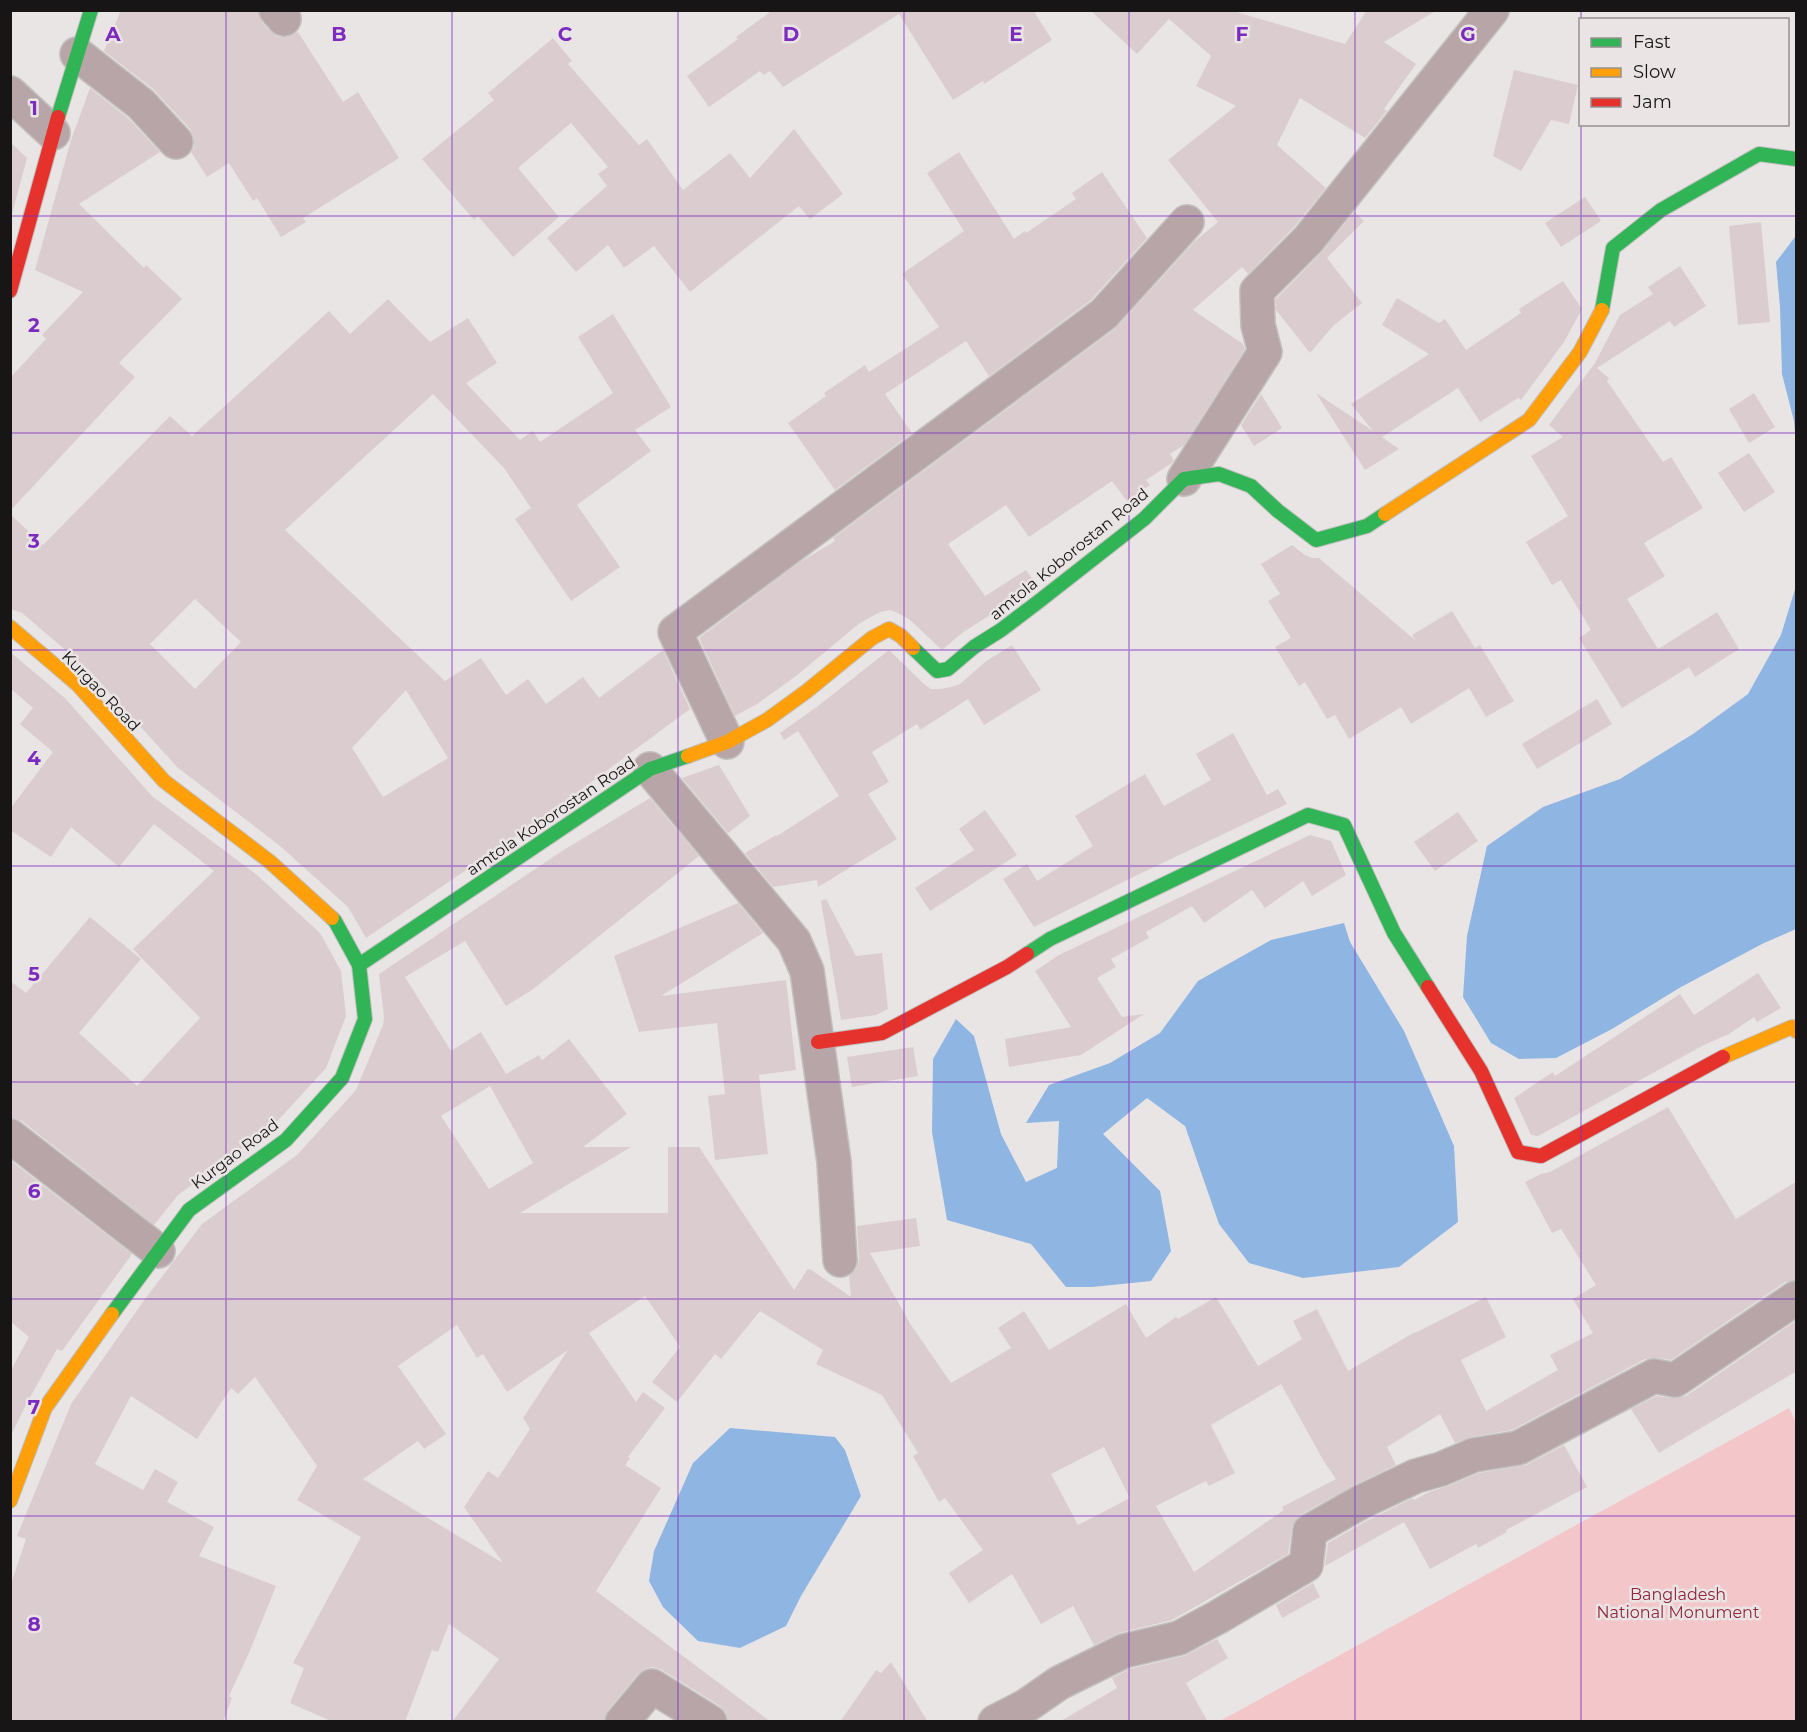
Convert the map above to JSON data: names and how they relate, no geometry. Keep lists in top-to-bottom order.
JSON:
{
  "streets": {
    "street": ["amtola Koborostan Road", "Kurgao Road"]
  },
  "crossings": [
    ["amtola Koborostan Road", "Kurgao Road"]
  ],
  "parks": ["Bangladesh National Monument"],
  "legend": ["Fast", "Slow", "Jam"],
  "grid": {
    "columns": [
      "A",
      "B",
      "C",
      "D",
      "E",
      "F",
      "G"
    ],
    "rows": [
      "1",
      "2",
      "3",
      "4",
      "5",
      "6",
      "7",
      "8"
    ]
  }
}
